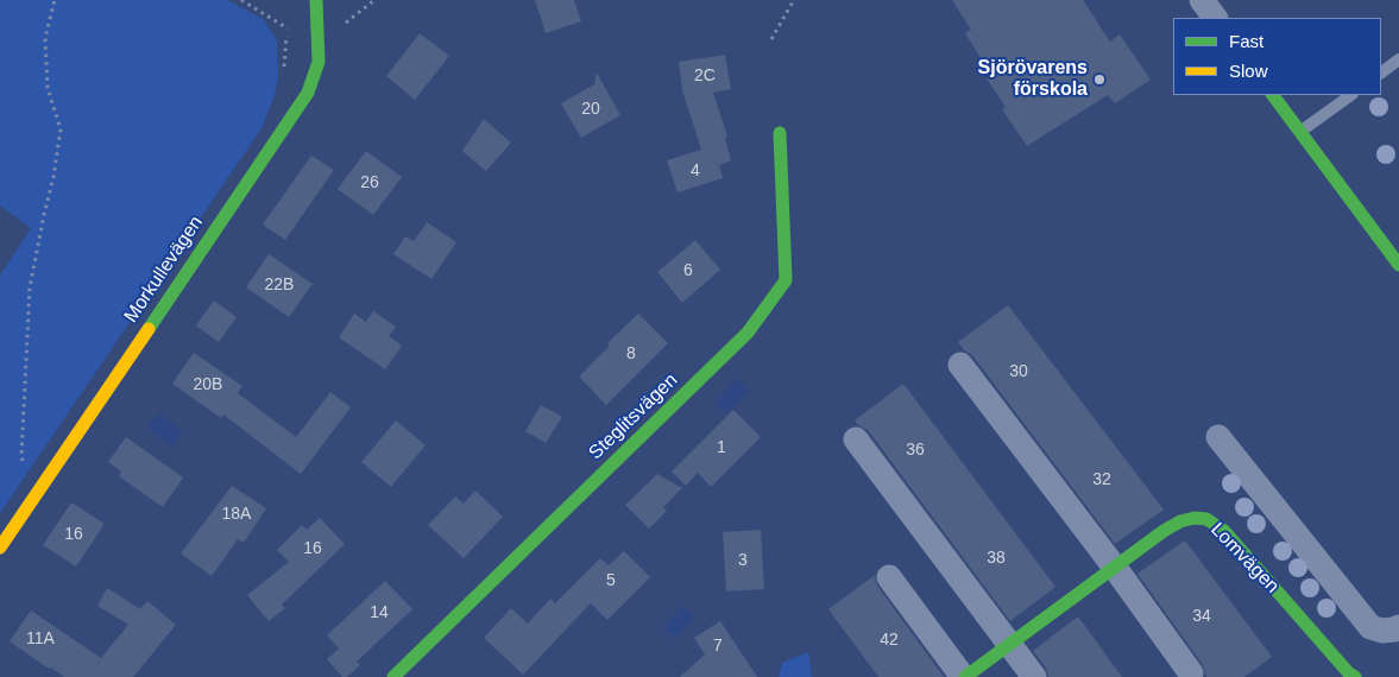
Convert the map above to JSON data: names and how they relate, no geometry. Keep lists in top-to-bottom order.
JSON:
{
  "streets": {
    "street": ["Morkullevägen", "Steglitsvägen", "Lomvägen"]
  },
  "places": ["Sjörövarens förskola"],
  "house_numbers": [
    "2C",
    "20",
    "4",
    "26",
    "6",
    "22B",
    "8",
    "30",
    "20B",
    "1",
    "36",
    "32",
    "18A",
    "16",
    "16",
    "38",
    "3",
    "5",
    "14",
    "34",
    "11A",
    "42",
    "7"
  ],
  "legend": ["Fast", "Slow"]
}
